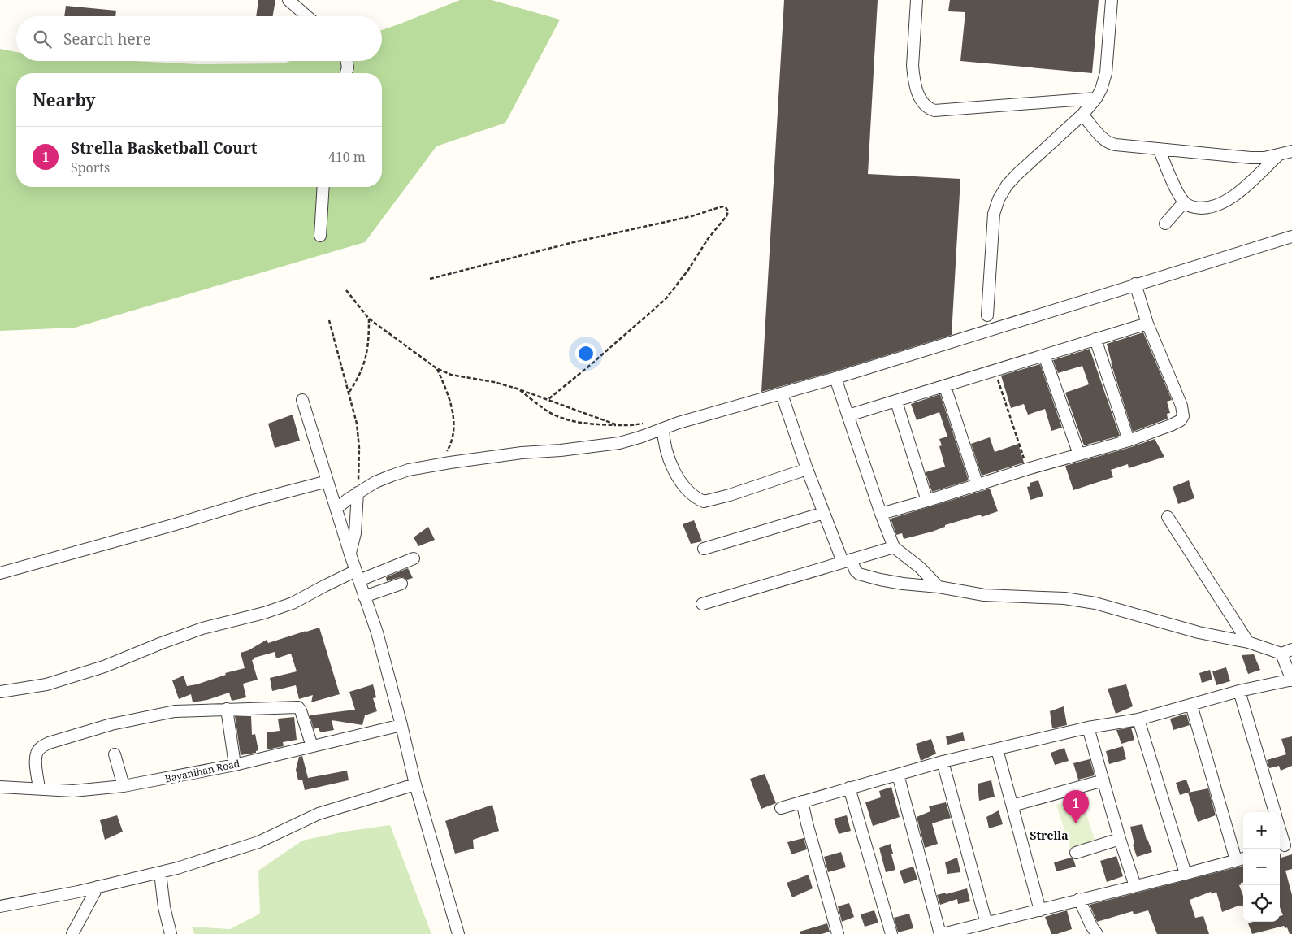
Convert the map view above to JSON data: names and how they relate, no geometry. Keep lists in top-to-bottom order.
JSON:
{
  "streets": {
    "street": ["Bayanihan Road"]
  },
  "districts": ["Strella"],
  "page": {
    "search": "Search here",
    "heading": "Nearby",
    "list": [
      {
        "mark": "1",
        "name": "Strella Basketball Court",
        "note": "Sports",
        "value": "410 m"
      }
    ],
    "pins": "1",
    "map_buttons": ["+", "−"]
  }
}
